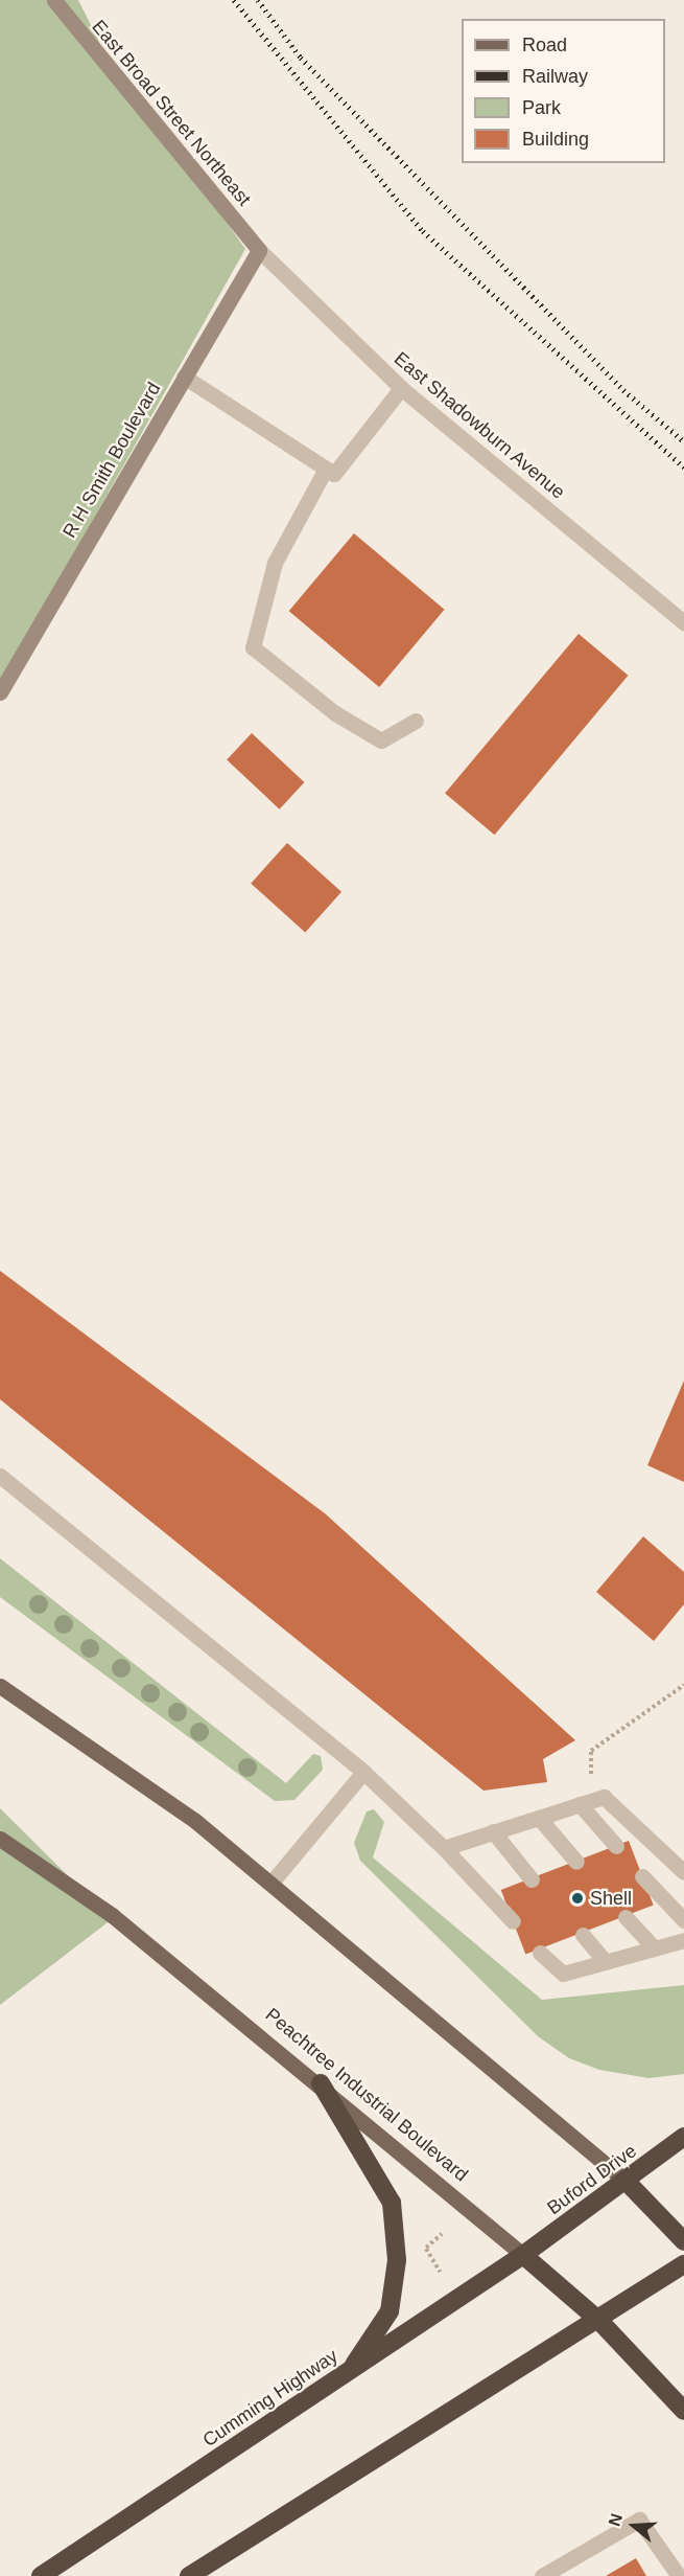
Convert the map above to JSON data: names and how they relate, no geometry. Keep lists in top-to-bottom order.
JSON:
{
  "streets": {
    "highway": ["Peachtree Industrial Boulevard", "Buford Drive", "Cumming Highway"],
    "street": ["East Broad Street Northeast", "East Shadowburn Avenue", "R H Smith Boulevard"]
  },
  "crossings": [
    ["East Broad Street Northeast", "East Shadowburn Avenue"],
    ["East Broad Street Northeast", "R H Smith Boulevard"],
    ["East Shadowburn Avenue", "R H Smith Boulevard"],
    ["Peachtree Industrial Boulevard", "Buford Drive"],
    ["Peachtree Industrial Boulevard", "Cumming Highway"],
    ["Buford Drive", "Cumming Highway"]
  ],
  "places": ["Shell"],
  "legend": [
    "Road",
    "Railway",
    "Park",
    "Building"
  ],
  "north": "left"
}
